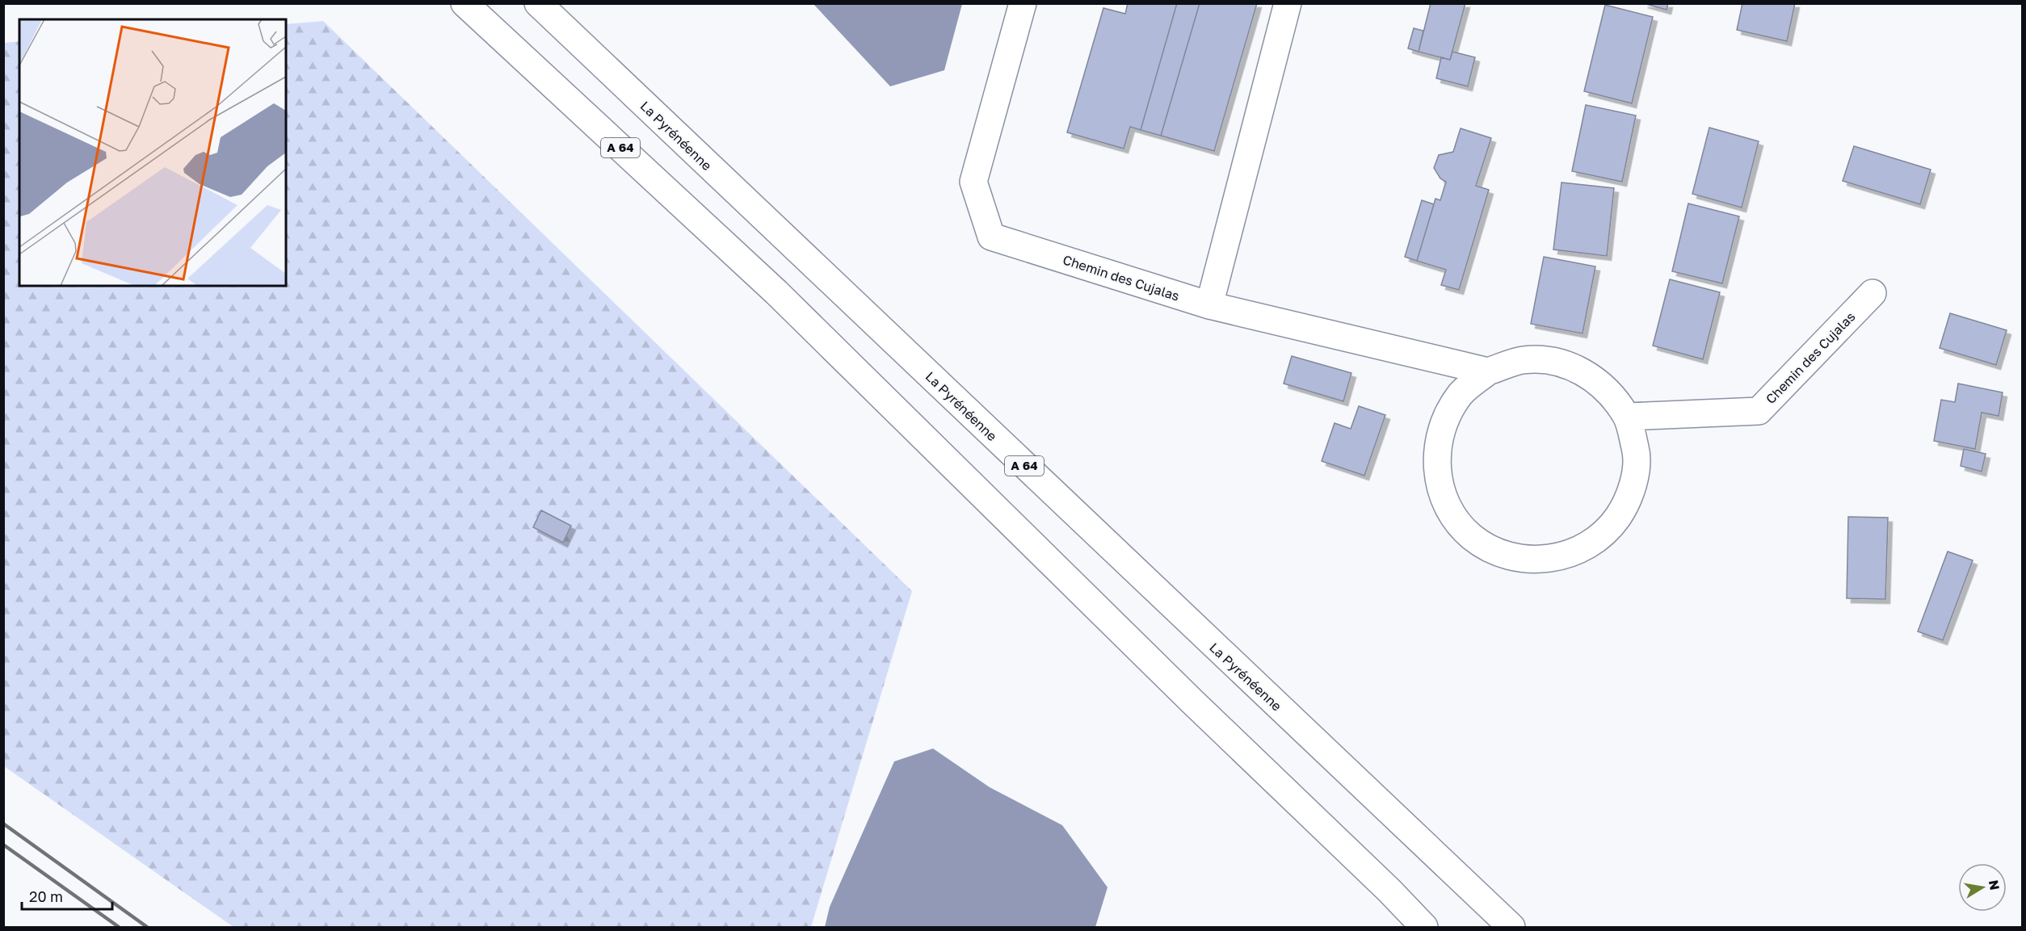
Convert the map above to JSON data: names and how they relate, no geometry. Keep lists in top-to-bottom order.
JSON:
{
  "streets": {
    "main road": ["La Pyrénéenne", "A 64", "Chemin des Cujalas"]
  },
  "scale_bar": "20 m",
  "north": "right"
}
